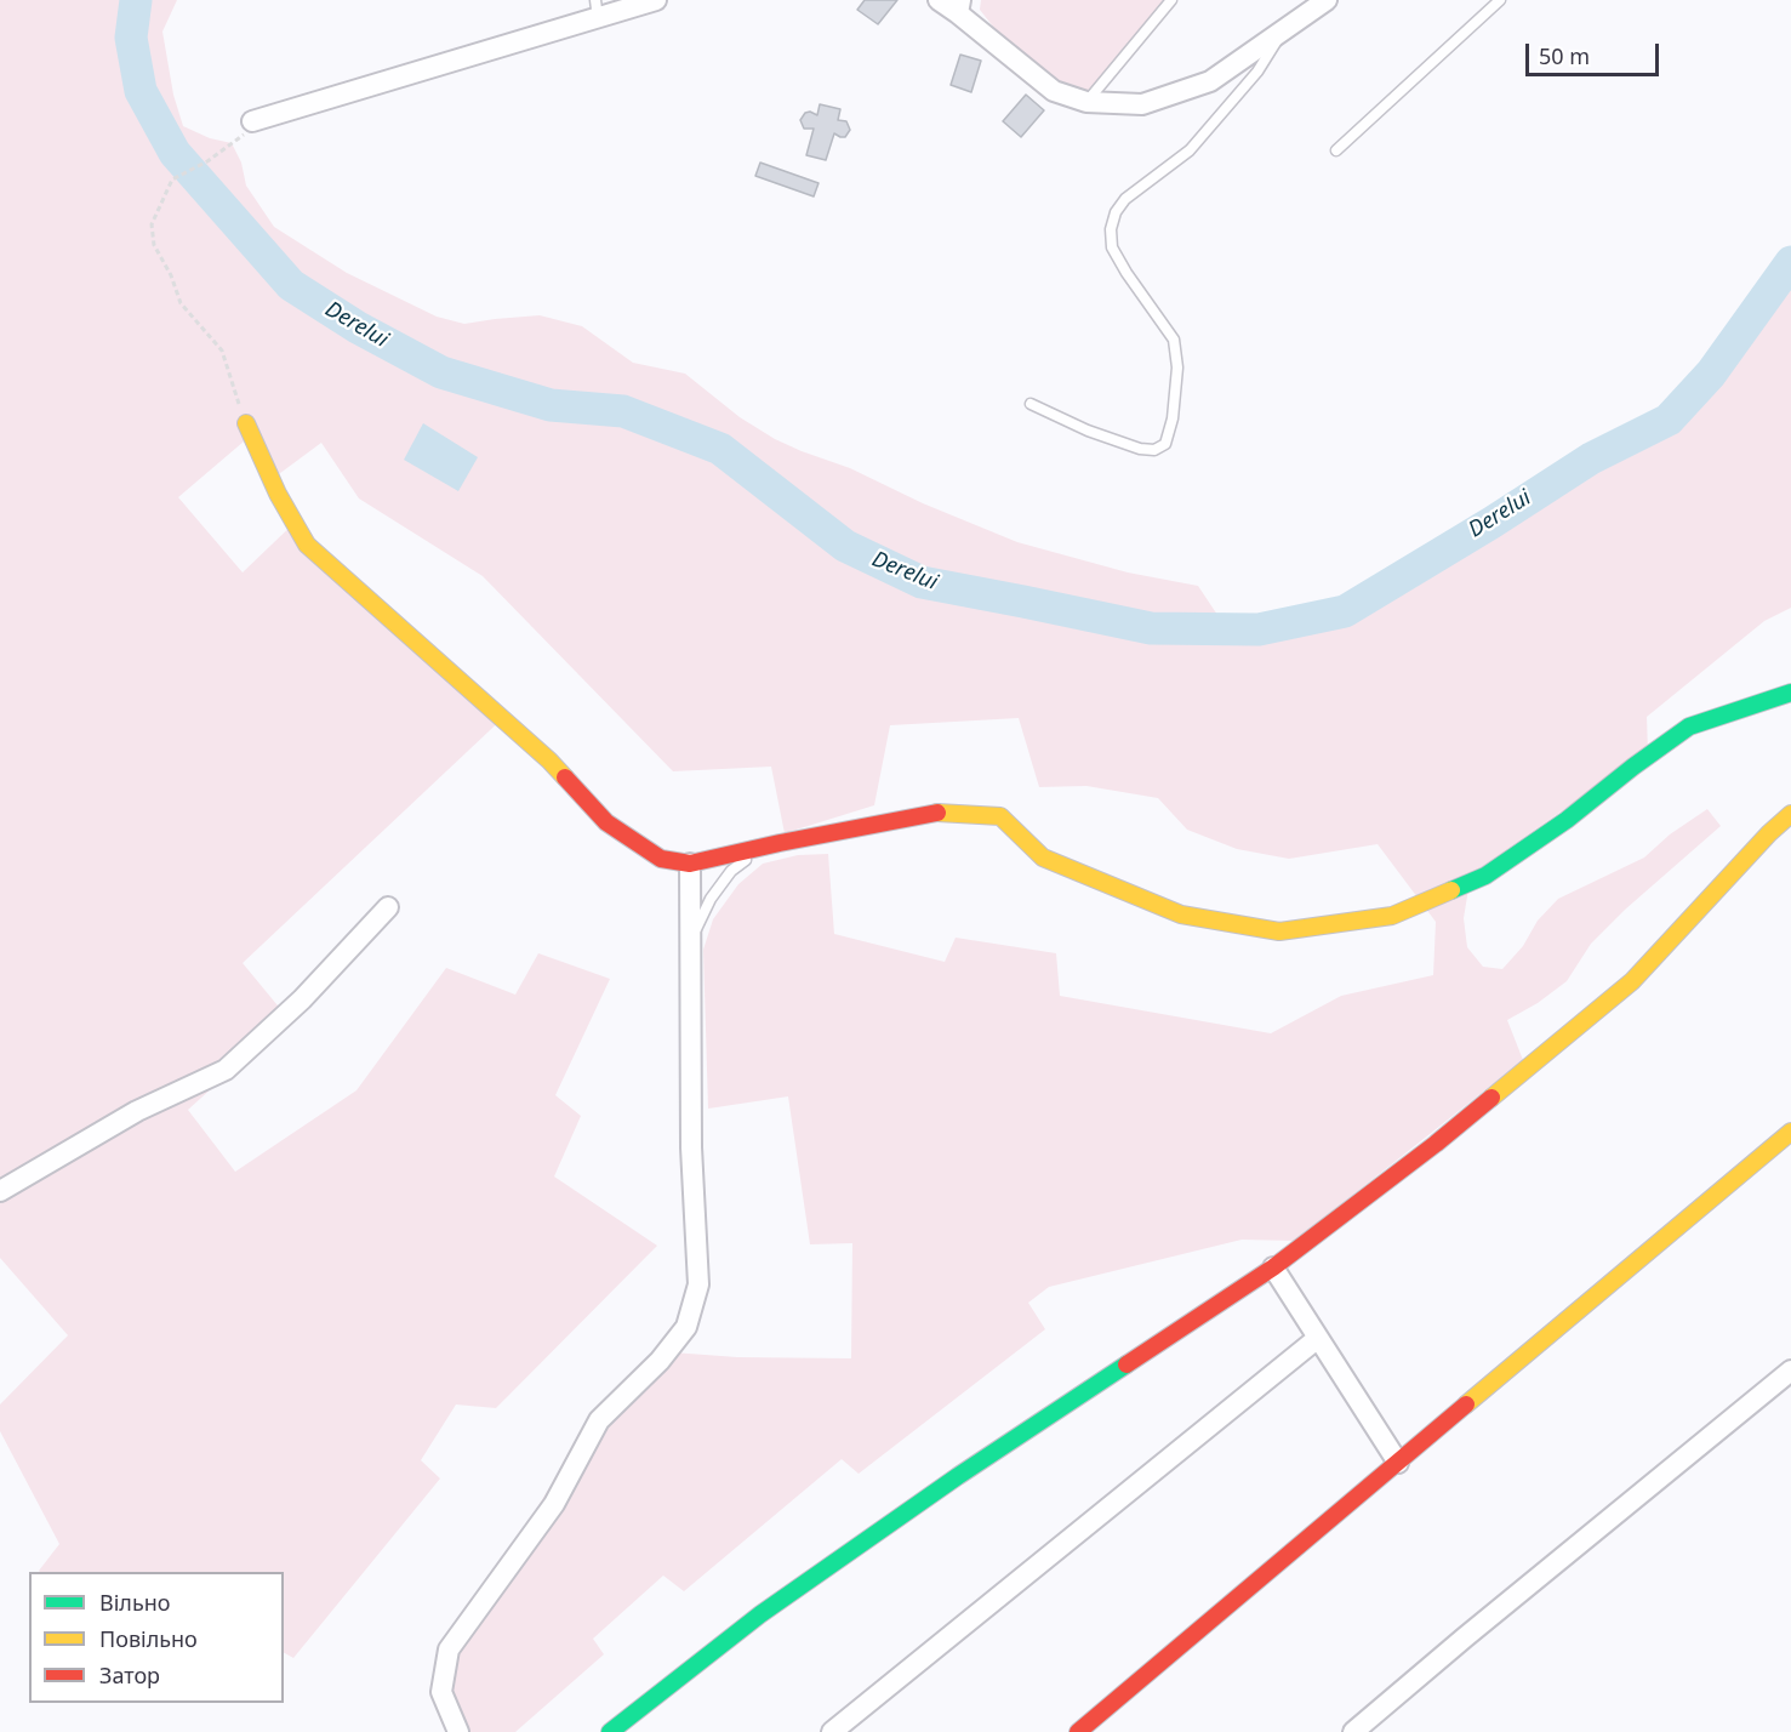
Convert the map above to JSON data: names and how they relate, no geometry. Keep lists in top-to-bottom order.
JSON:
{
  "water": ["Derelui"],
  "legend": ["Вільно", "Повільно", "Затор"],
  "scale_bar": "50 m"
}
